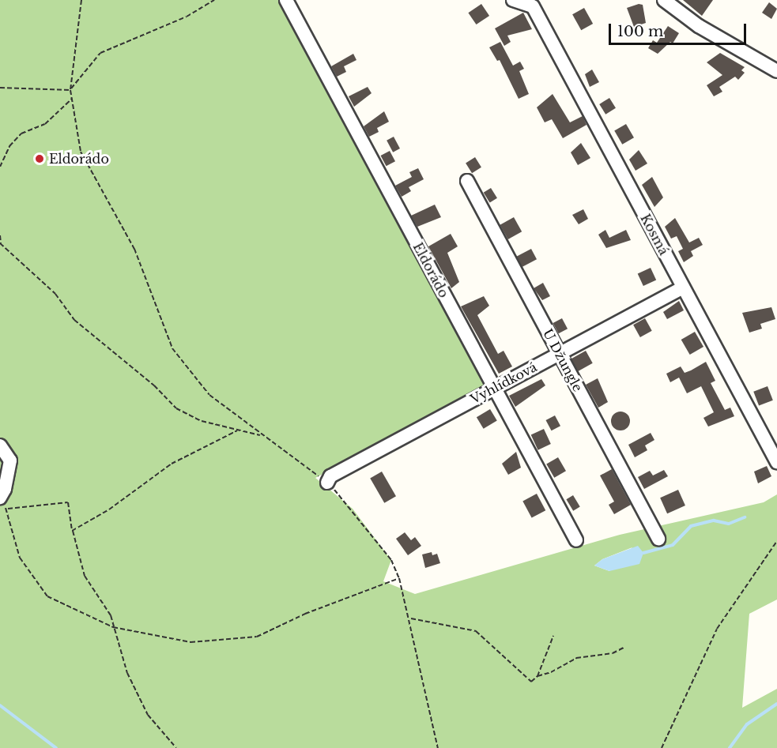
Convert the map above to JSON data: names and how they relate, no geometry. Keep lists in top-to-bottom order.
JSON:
{
  "streets": {
    "street": [
      "Kosmá",
      "Eldorádo",
      "U Džungle",
      "Vyhlídková"
    ]
  },
  "crossings": [
    ["Kosmá", "Vyhlídková"],
    ["Eldorádo", "Vyhlídková"],
    ["U Džungle", "Vyhlídková"]
  ],
  "places": ["Eldorádo"],
  "scale_bar": "100 m"
}
